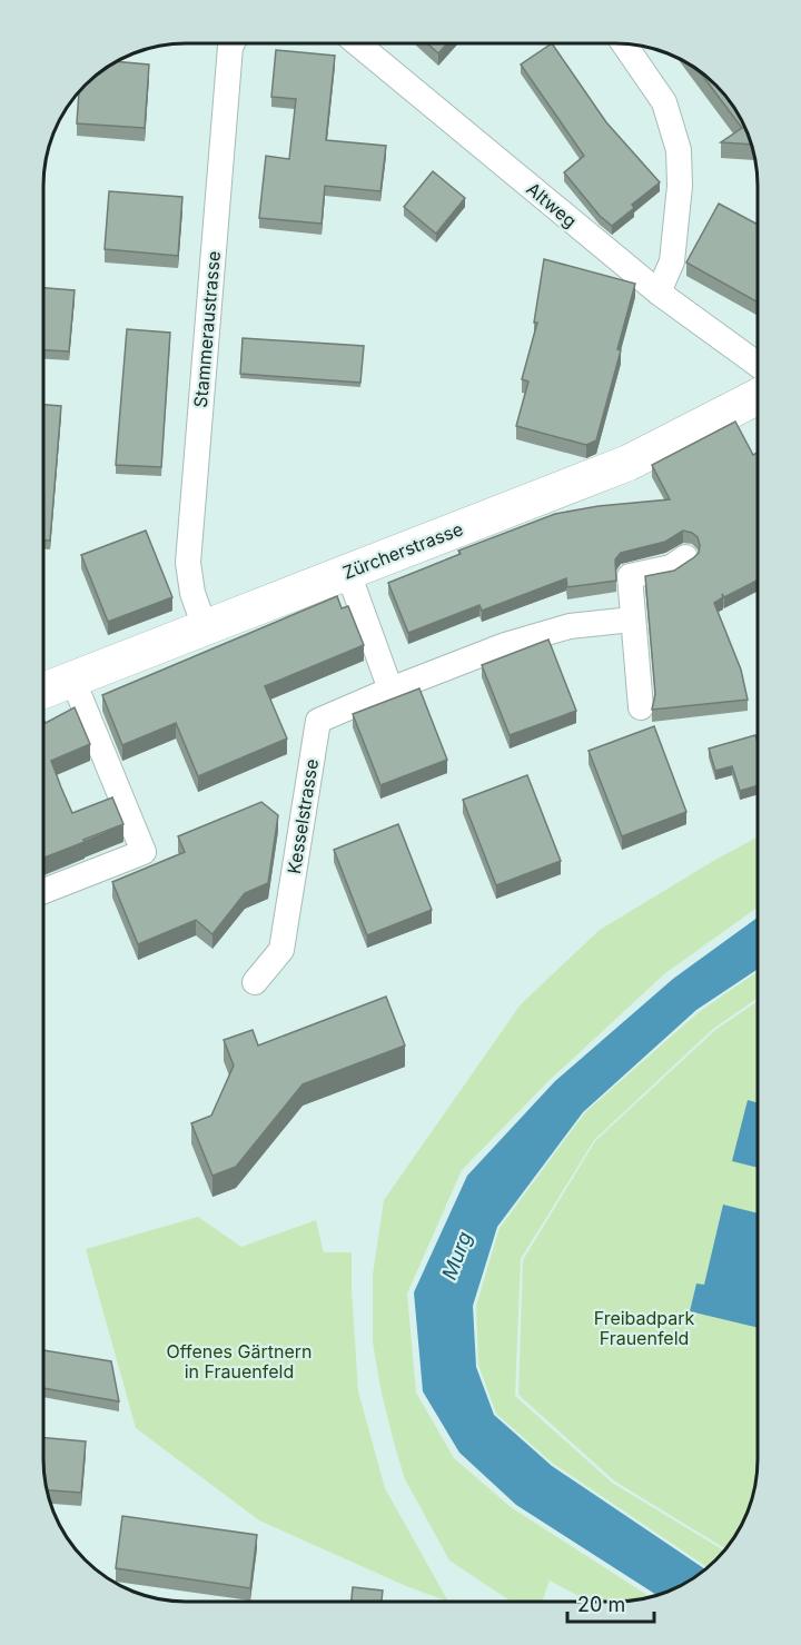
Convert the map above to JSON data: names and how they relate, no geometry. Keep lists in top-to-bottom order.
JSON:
{
  "streets": {
    "main road": ["Zürcherstrasse"],
    "street": ["Altweg", "Stammeraustrasse", "Kesselstrasse"]
  },
  "crossings": [
    ["Stammeraustrasse", "Zürcherstrasse"]
  ],
  "water": ["Murg"],
  "parks": ["Freibadpark Frauenfeld", "Offenes Gärtnern in Frauenfeld"],
  "scale_bar": "20 m"
}
